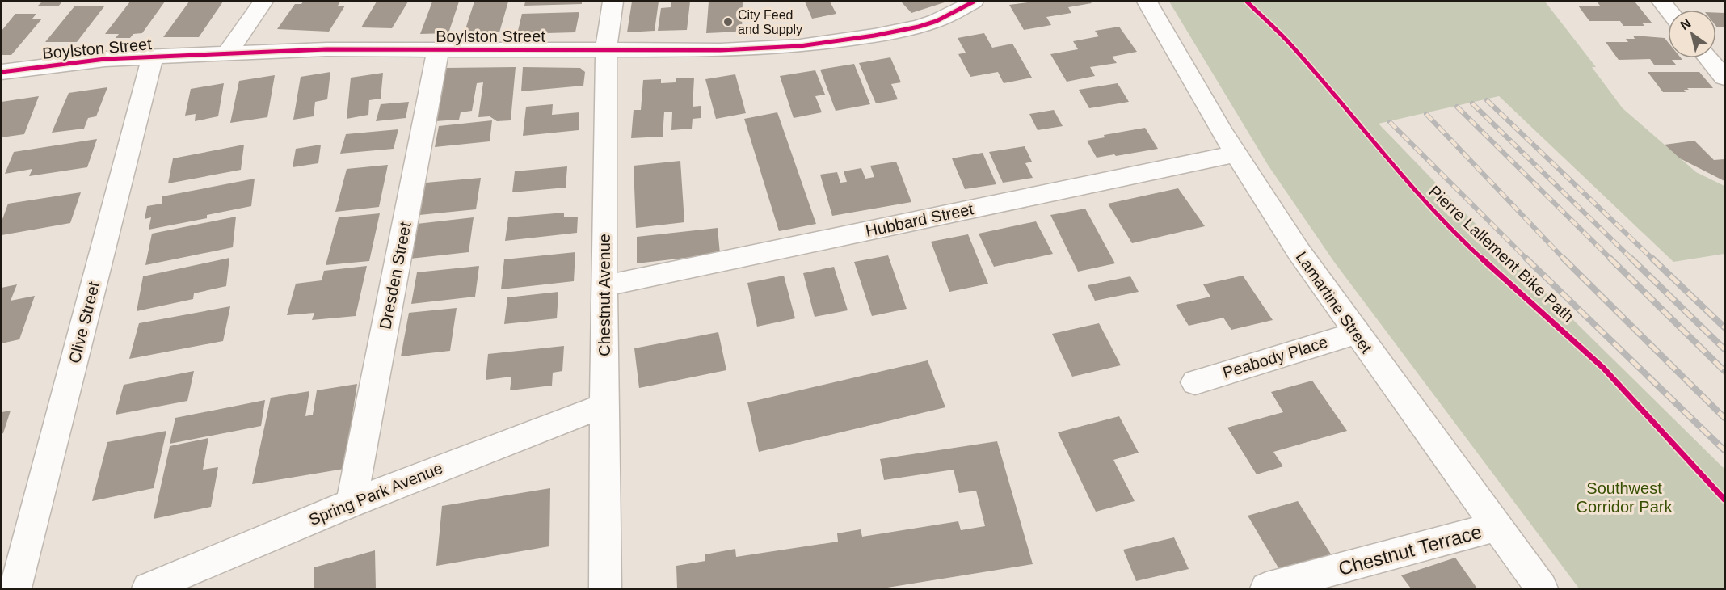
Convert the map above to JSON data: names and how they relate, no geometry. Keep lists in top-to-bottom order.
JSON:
{
  "streets": {
    "street": [
      "Boylston Street",
      "Hubbard Street",
      "Dresden Street",
      "Chestnut Avenue",
      "Lamartine Street",
      "Clive Street",
      "Peabody Place",
      "Spring Park Avenue",
      "Chestnut Terrace"
    ],
    "cycle path": ["Pierre Lallement Bike Path"]
  },
  "crossings": [
    ["Boylston Street", "Dresden Street"],
    ["Boylston Street", "Chestnut Avenue"],
    ["Boylston Street", "Clive Street"],
    ["Hubbard Street", "Chestnut Avenue"],
    ["Hubbard Street", "Lamartine Street"],
    ["Dresden Street", "Spring Park Avenue"],
    ["Chestnut Avenue", "Spring Park Avenue"],
    ["Lamartine Street", "Peabody Place"],
    ["Lamartine Street", "Chestnut Terrace"]
  ],
  "parks": ["Southwest Corridor Park"],
  "places": ["City Feed and Supply"],
  "north": "top left"
}
